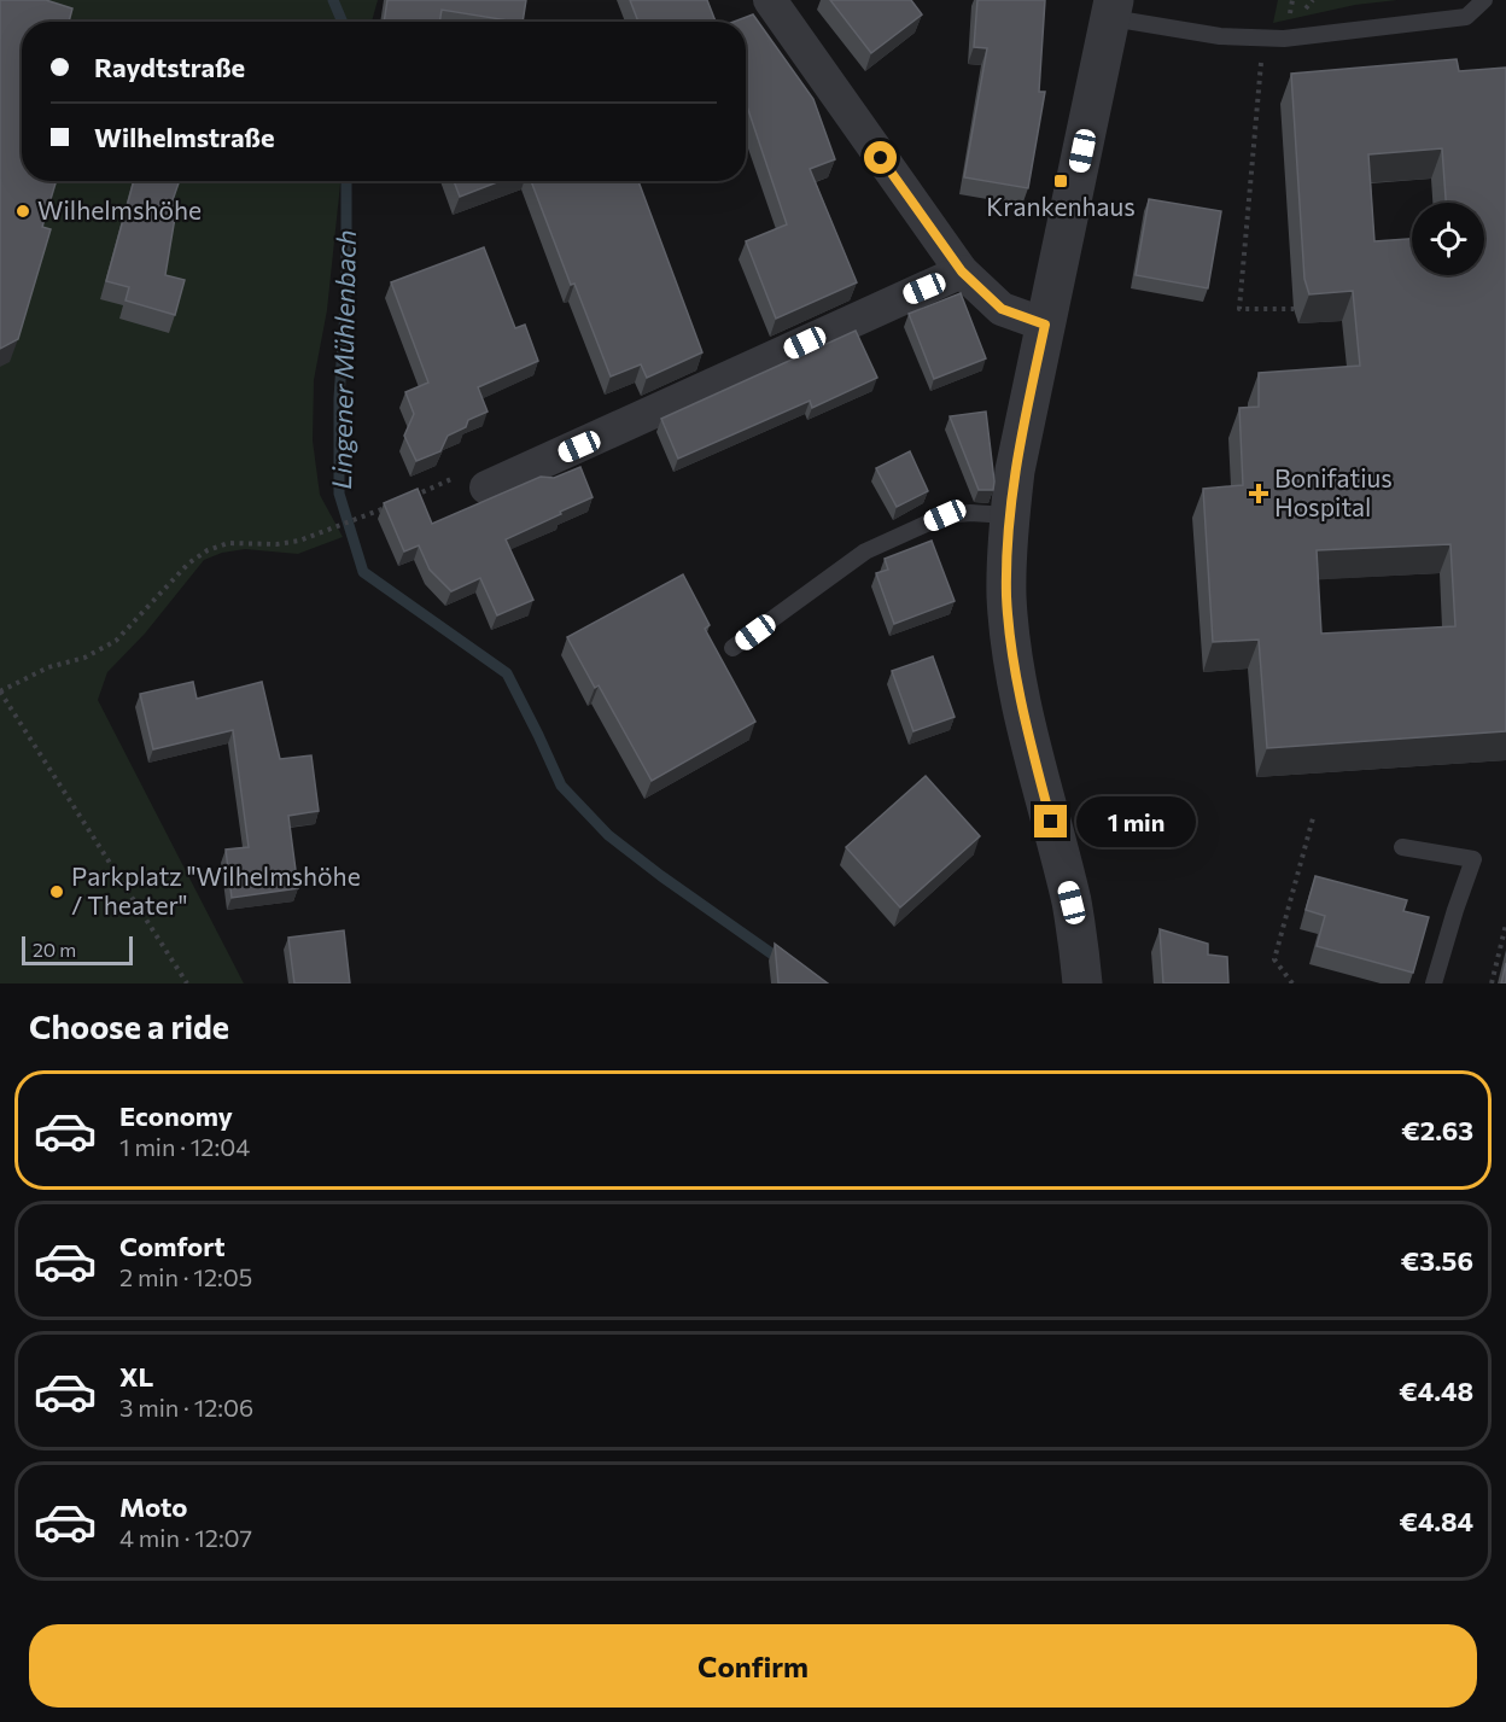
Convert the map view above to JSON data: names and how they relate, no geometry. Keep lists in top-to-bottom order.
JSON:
{
  "water": ["Lingener Mühlenbach"],
  "places": {
    "transit": ["Krankenhaus"],
    "other": ["Wilhelmshöhe", "Parkplatz \"Wilhelmshöhe / Theater\""],
    "health": ["Bonifatius Hospital"]
  },
  "scale_bar": "20 m",
  "page": {
    "banner": ["Raydtstraße", "Wilhelmstraße"],
    "bubble": "1 min",
    "scale": "20 m",
    "heading": "Choose a ride",
    "list": [
      {
        "name": "Economy",
        "note": "1 min · 12:04",
        "value": "€2.63"
      },
      {
        "name": "Comfort",
        "note": "2 min · 12:05",
        "value": "€3.56"
      },
      {
        "name": "XL",
        "note": "3 min · 12:06",
        "value": "€4.48"
      },
      {
        "name": "Moto",
        "note": "4 min · 12:07",
        "value": "€4.84"
      }
    ],
    "buttons": "Confirm"
  }
}
